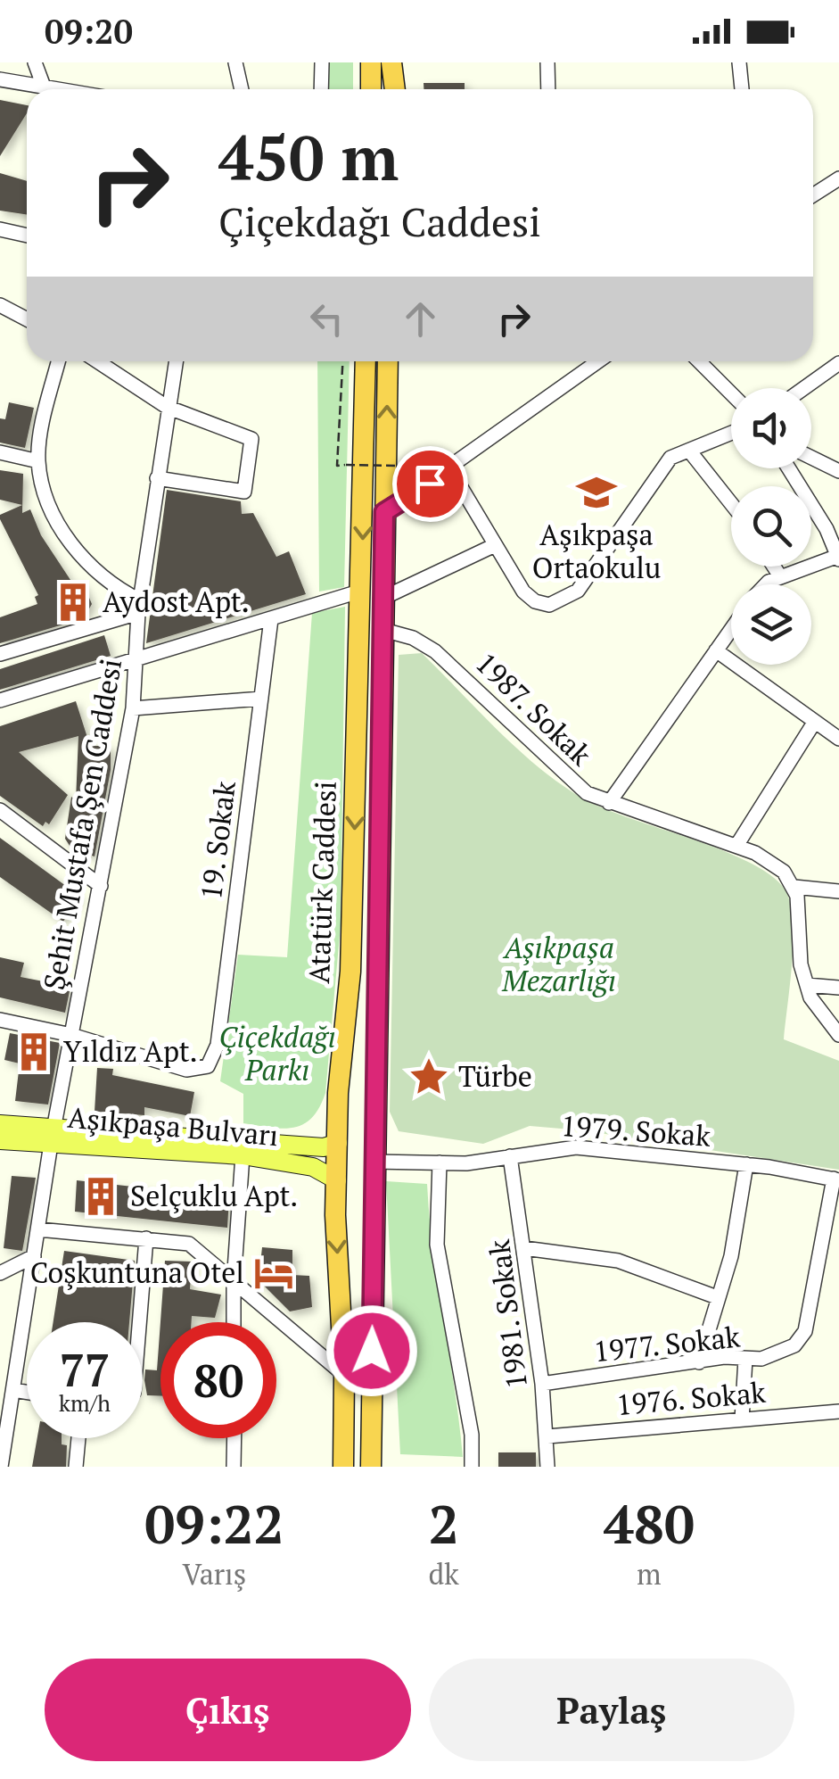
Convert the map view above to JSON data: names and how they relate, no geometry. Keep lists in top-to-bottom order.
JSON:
{
  "streets": {
    "highway": ["Atatürk Caddesi"],
    "main road": ["Aşıkpaşa Bulvarı"],
    "street": [
      "1987. Sokak",
      "Şehit Mustafa Şen Caddesi",
      "19. Sokak",
      "1979. Sokak",
      "1981. Sokak",
      "1977. Sokak",
      "1976. Sokak"
    ]
  },
  "crossings": [
    ["Şehit Mustafa Şen Caddesi", "19. Sokak"],
    ["Şehit Mustafa Şen Caddesi", "Aşıkpaşa Bulvarı"],
    ["Atatürk Caddesi", "Aşıkpaşa Bulvarı"],
    ["1979. Sokak", "1981. Sokak"],
    ["1979. Sokak", "1977. Sokak"],
    ["1981. Sokak", "1977. Sokak"],
    ["1981. Sokak", "1976. Sokak"]
  ],
  "parks": ["Aşıkpaşa Mezarlığı", "Çiçekdağı Parkı"],
  "places": {
    "school or university": ["Aşıkpaşa Ortaokulu"],
    "building": ["Aydost Apt.", "Yıldız Apt.", "Selçuklu Apt."],
    "place": ["Türbe"],
    "hotel": ["Coşkuntuna Otel"]
  },
  "page": {
    "status": "09:20",
    "turn": ["450 m", "Çiçekdağı Caddesi"],
    "speed": "77 km/h",
    "limit": "80",
    "eta": [
      "09:22",
      "Varış",
      "2",
      "dk",
      "480",
      "m"
    ],
    "buttons": ["Çıkış", "Paylaş"]
  }
}
